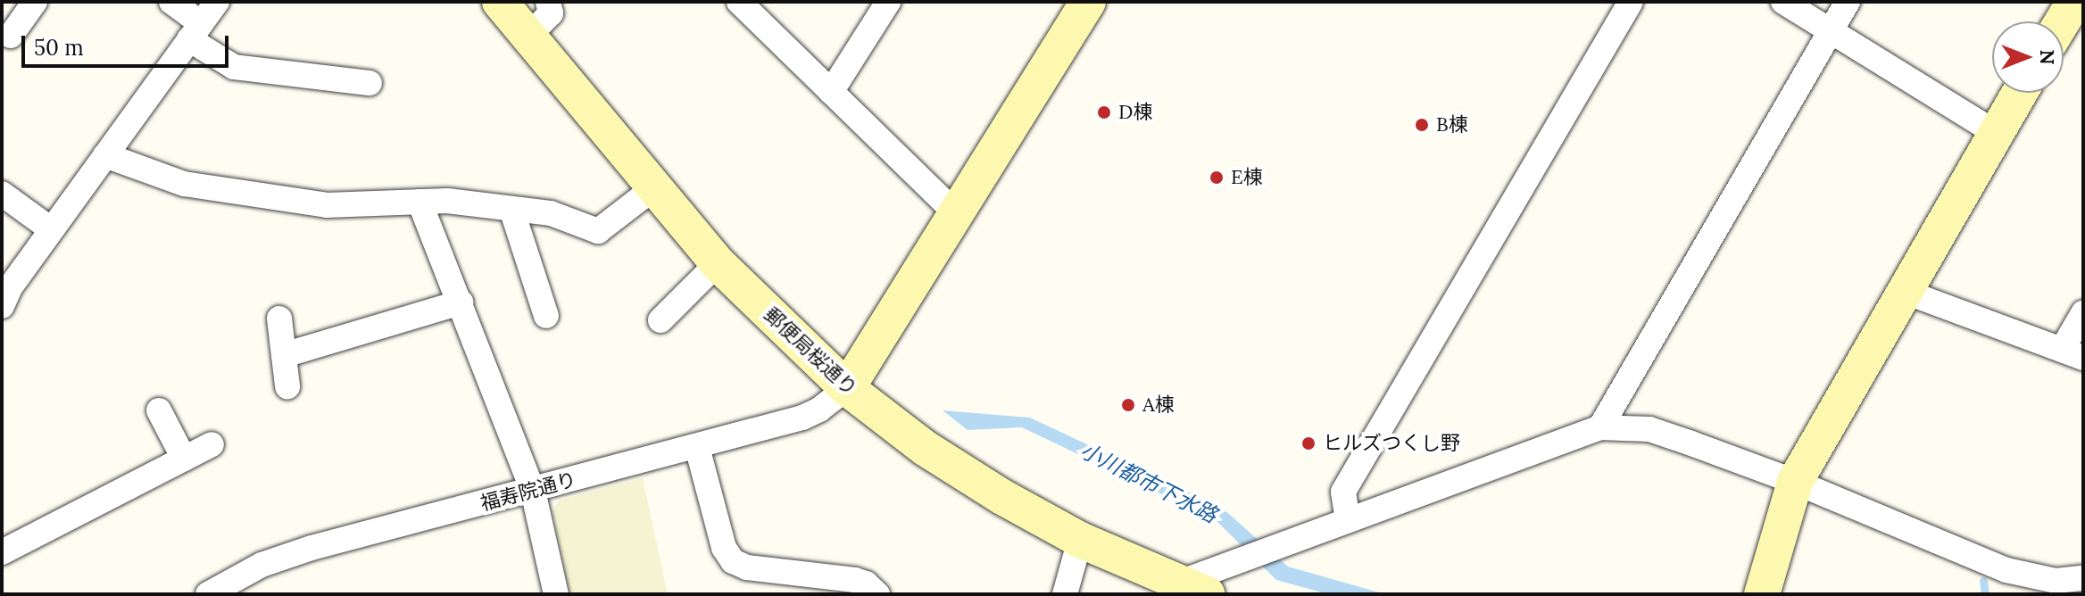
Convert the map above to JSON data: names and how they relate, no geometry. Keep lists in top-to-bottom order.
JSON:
{
  "streets": {
    "street": ["郵便局桜通り", "福寿院通り"]
  },
  "crossings": [
    ["郵便局桜通り", "福寿院通り"]
  ],
  "water": ["小川都市下水路"],
  "places": [
    "D棟",
    "B棟",
    "E棟",
    "A棟",
    "ヒルズつくし野"
  ],
  "scale_bar": "50 m",
  "north": "right"
}
